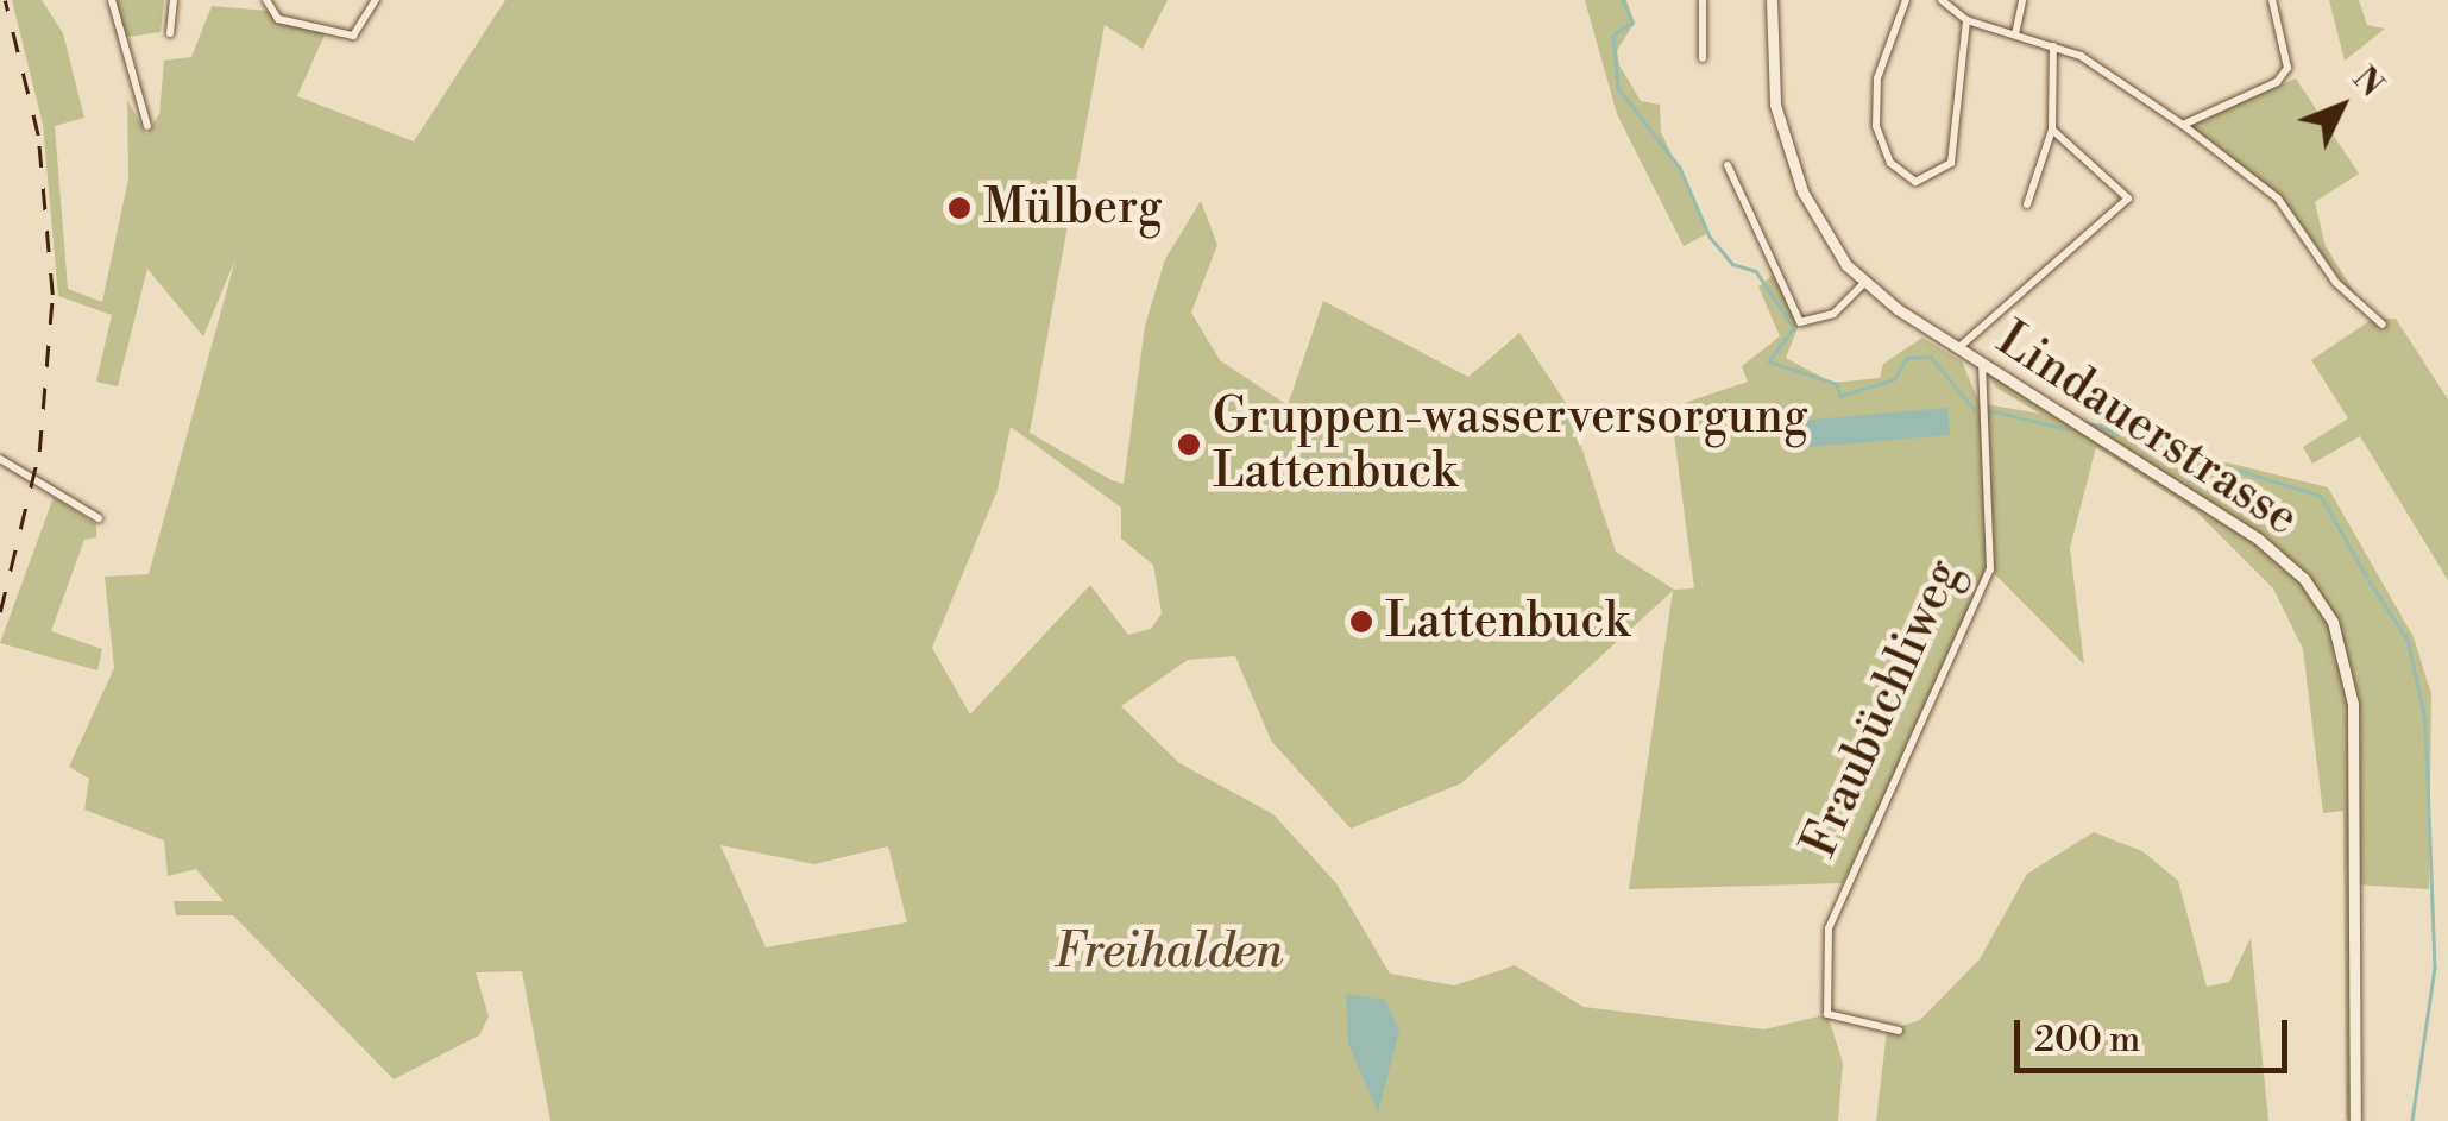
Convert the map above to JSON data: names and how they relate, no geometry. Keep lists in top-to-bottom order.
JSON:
{
  "streets": {
    "street": ["Lindauerstrasse", "Fraubüchliweg"]
  },
  "crossings": [
    ["Lindauerstrasse", "Fraubüchliweg"]
  ],
  "parks": ["Freihalden"],
  "places": ["Mülberg", "Gruppen-wasserversorgung Lattenbuck", "Lattenbuck"],
  "scale_bar": "200 m",
  "north": "top right"
}
